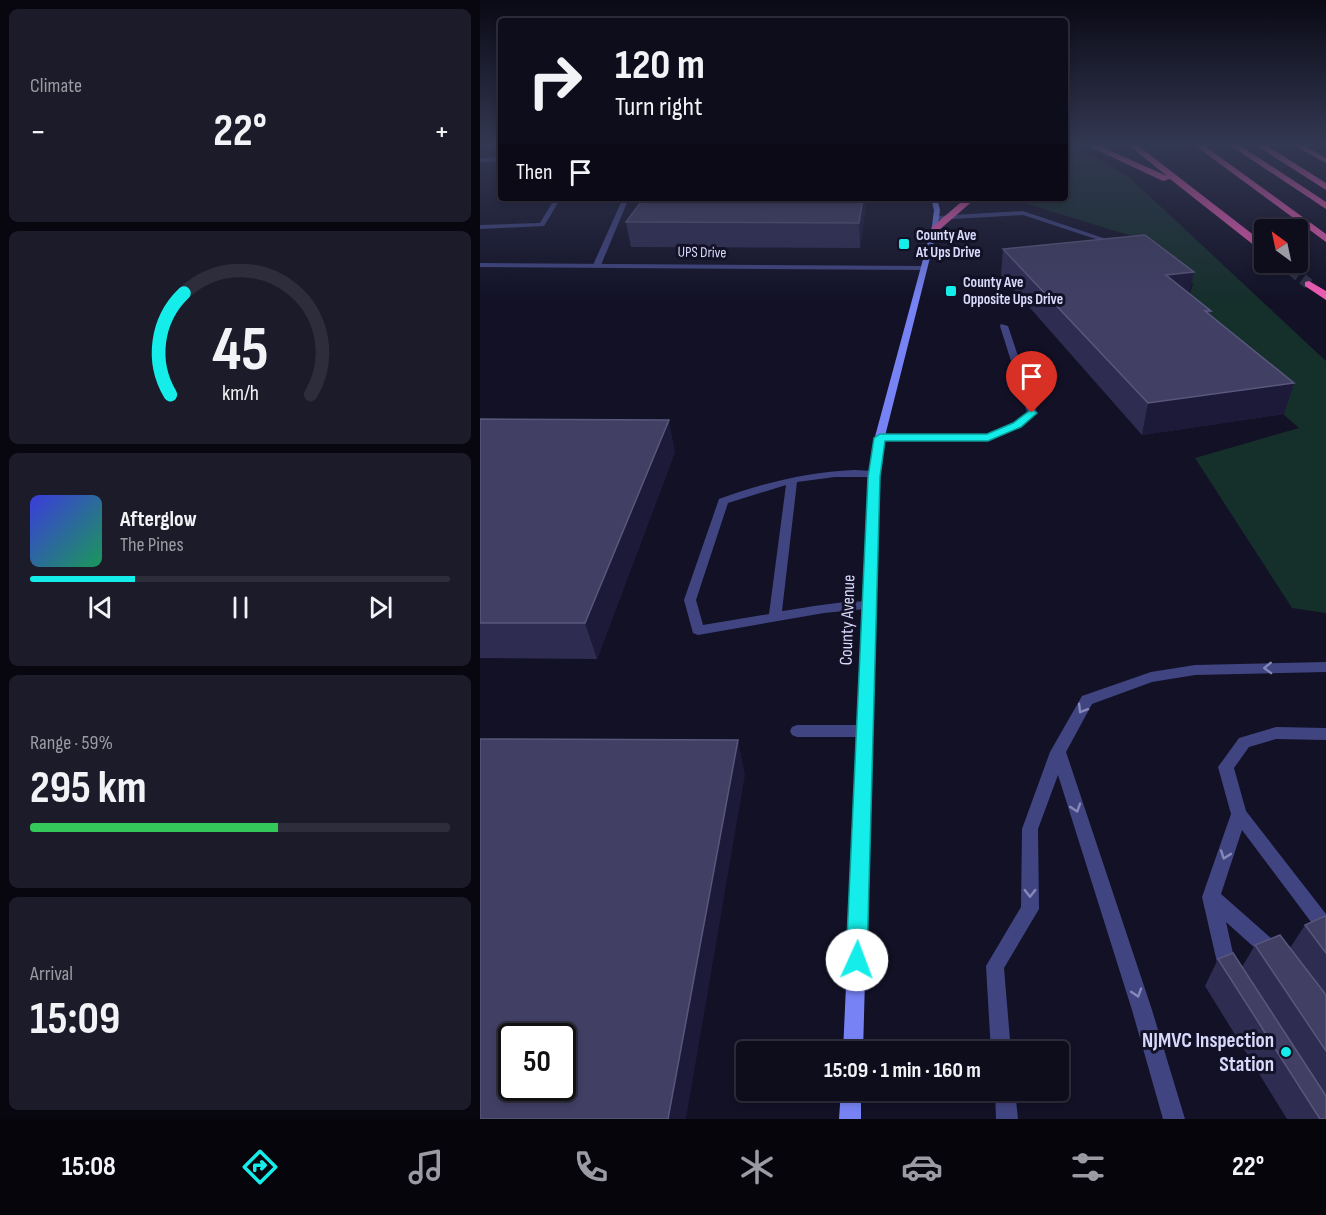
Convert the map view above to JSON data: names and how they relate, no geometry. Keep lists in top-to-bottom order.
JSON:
{
  "streets": {
    "main road": ["County Avenue"],
    "street": ["UPS Drive"]
  },
  "crossings": [
    ["UPS Drive", "County Avenue"]
  ],
  "places": {
    "transit": ["County Ave At Ups Drive", "County Ave Opposite Ups Drive"],
    "other": ["NJMVC Inspection Station"]
  },
  "north": "top left",
  "page": {
    "tile": [
      "Climate",
      ["Range · 59%", "295 km"],
      ["Arrival", "15:09"]
    ],
    "turn": ["120 m", "Turn right"],
    "heat": ["−", "22°", "+"],
    "then": "Then",
    "song": ["Afterglow", "The Pines"],
    "limit": "50",
    "trip": "15:09 · 1 min · 160 m",
    "tabs": ["15:08", "22°"],
    "gauge": ["45", "km/h"]
  }
}
